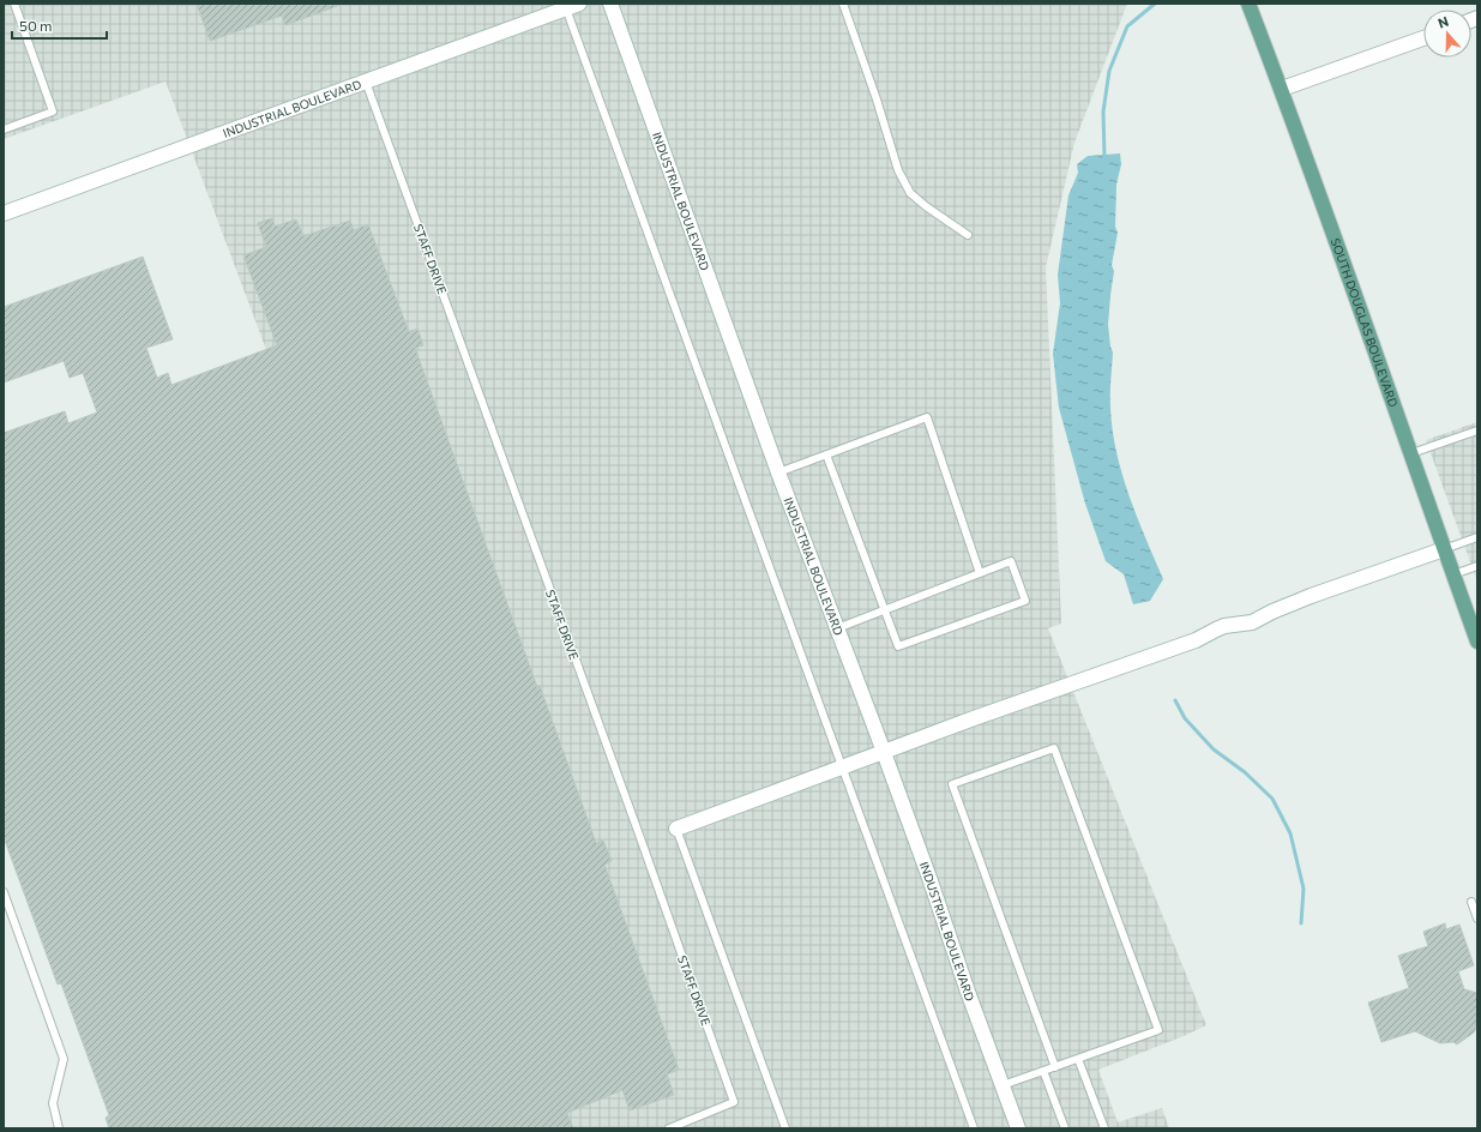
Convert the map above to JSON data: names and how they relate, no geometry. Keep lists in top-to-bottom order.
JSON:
{
  "streets": {
    "main road": ["SOUTH DOUGLAS BOULEVARD"],
    "street": ["INDUSTRIAL BOULEVARD"],
    "lane": ["STAFF DRIVE"]
  },
  "crossings": [
    ["INDUSTRIAL BOULEVARD", "STAFF DRIVE"]
  ],
  "scale_bar": "50 m",
  "north": "top"
}
